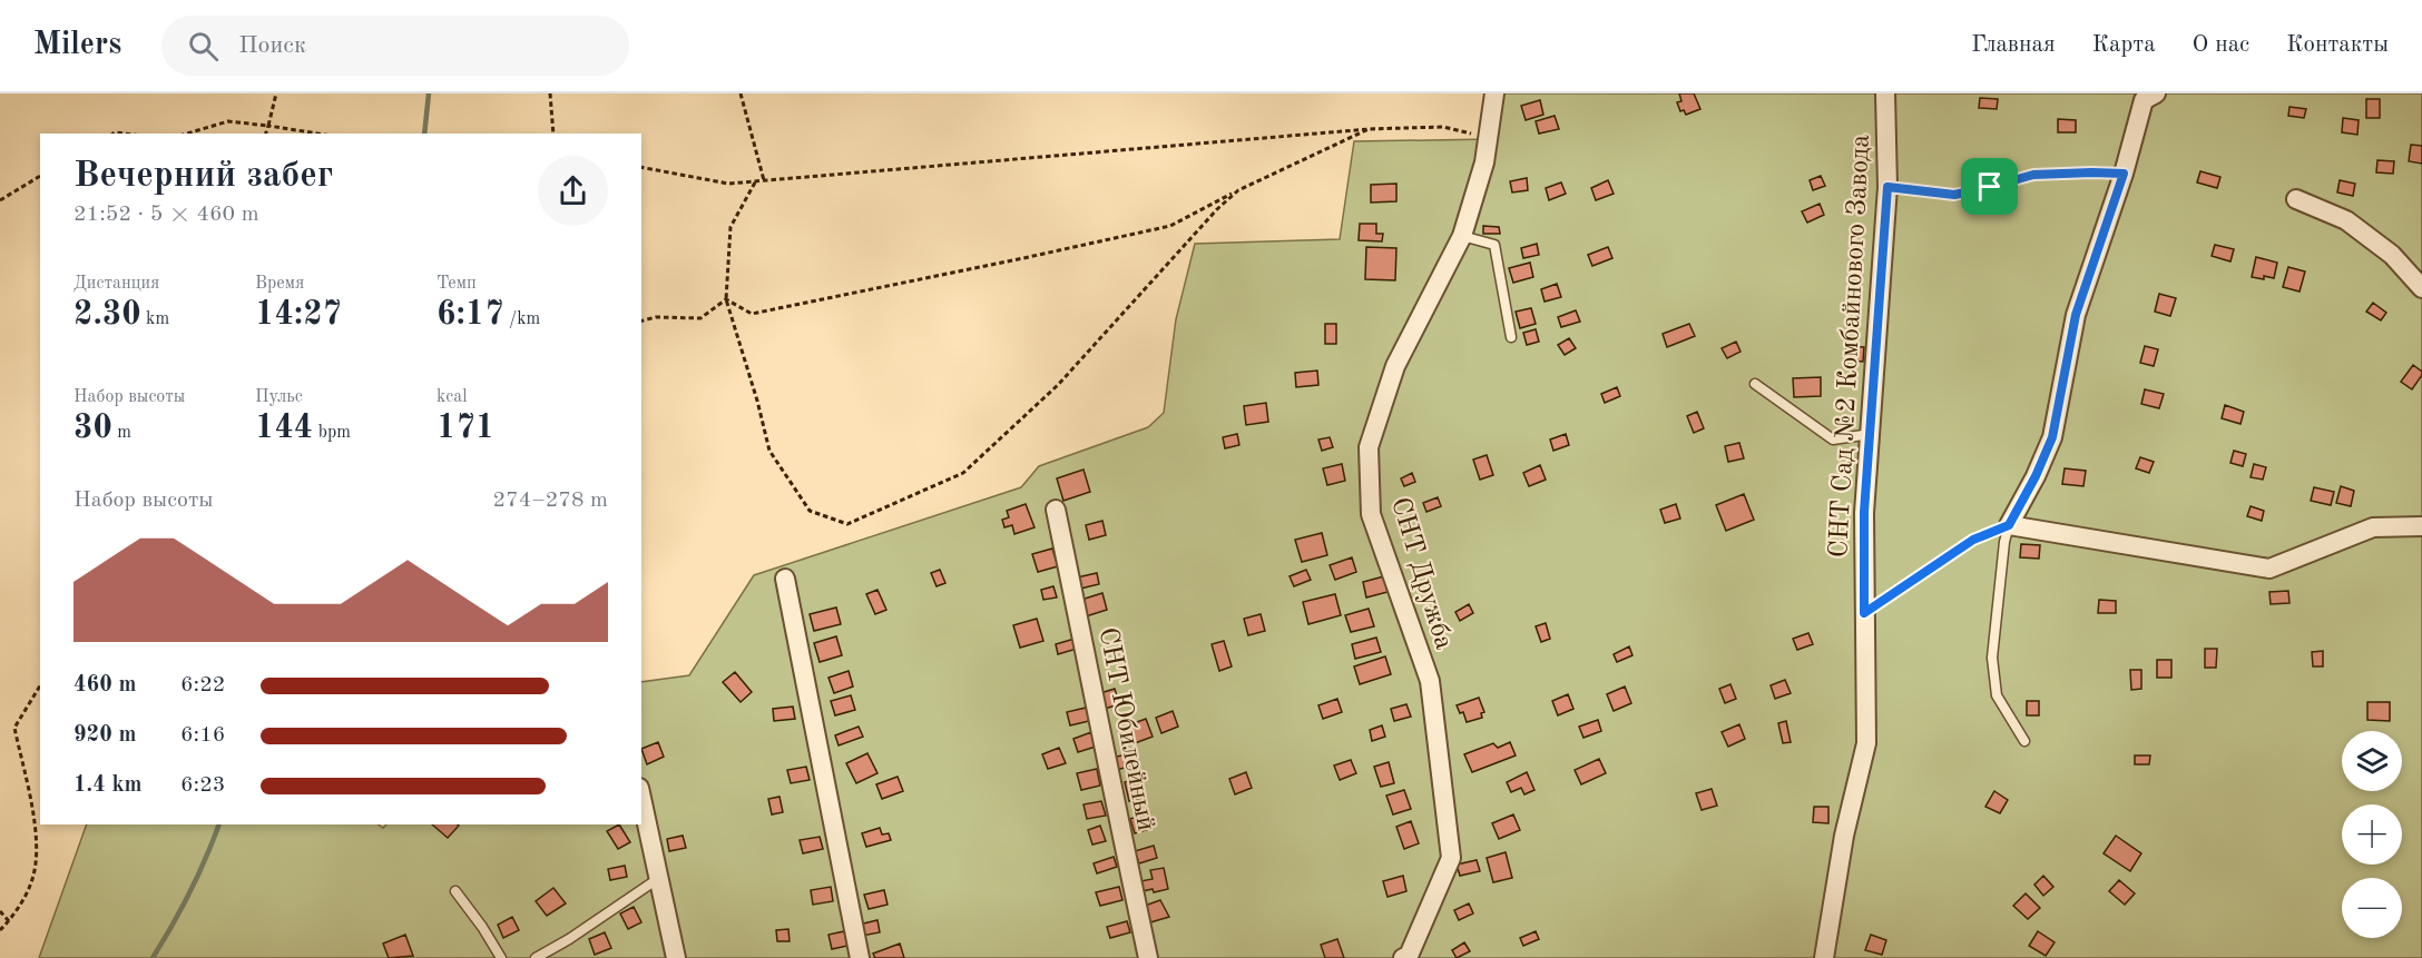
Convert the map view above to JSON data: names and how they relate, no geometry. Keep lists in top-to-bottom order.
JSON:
{
  "streets": {
    "street": ["СНТ Сад №2 Комбайнового Завода", "СНТ Дружба", "СНТ Юбилейный"]
  },
  "page": {
    "header": "Milers",
    "search": "Поиск",
    "nav": [
      "Главная",
      "Карта",
      "О нас",
      "Контакты"
    ],
    "heading": ["Вечерний забег", "21:52 · 5 × 460 m"],
    "stats": [
      ["Дистанция", "2.30 km"],
      ["Время", "14:27"],
      ["Темп", "6:17 /km"],
      ["Набор высоты", "30 m"],
      ["Пульс", "144 bpm"],
      ["kcal", "171"]
    ],
    "chart": ["Набор высоты", "274–278 m"],
    "list": [
      {
        "name": "460 m",
        "note": "6:22"
      },
      {
        "name": "920 m",
        "note": "6:16"
      },
      {
        "name": "1.4 km",
        "note": "6:23"
      }
    ],
    "map_buttons": ["+", "−"]
  }
}
